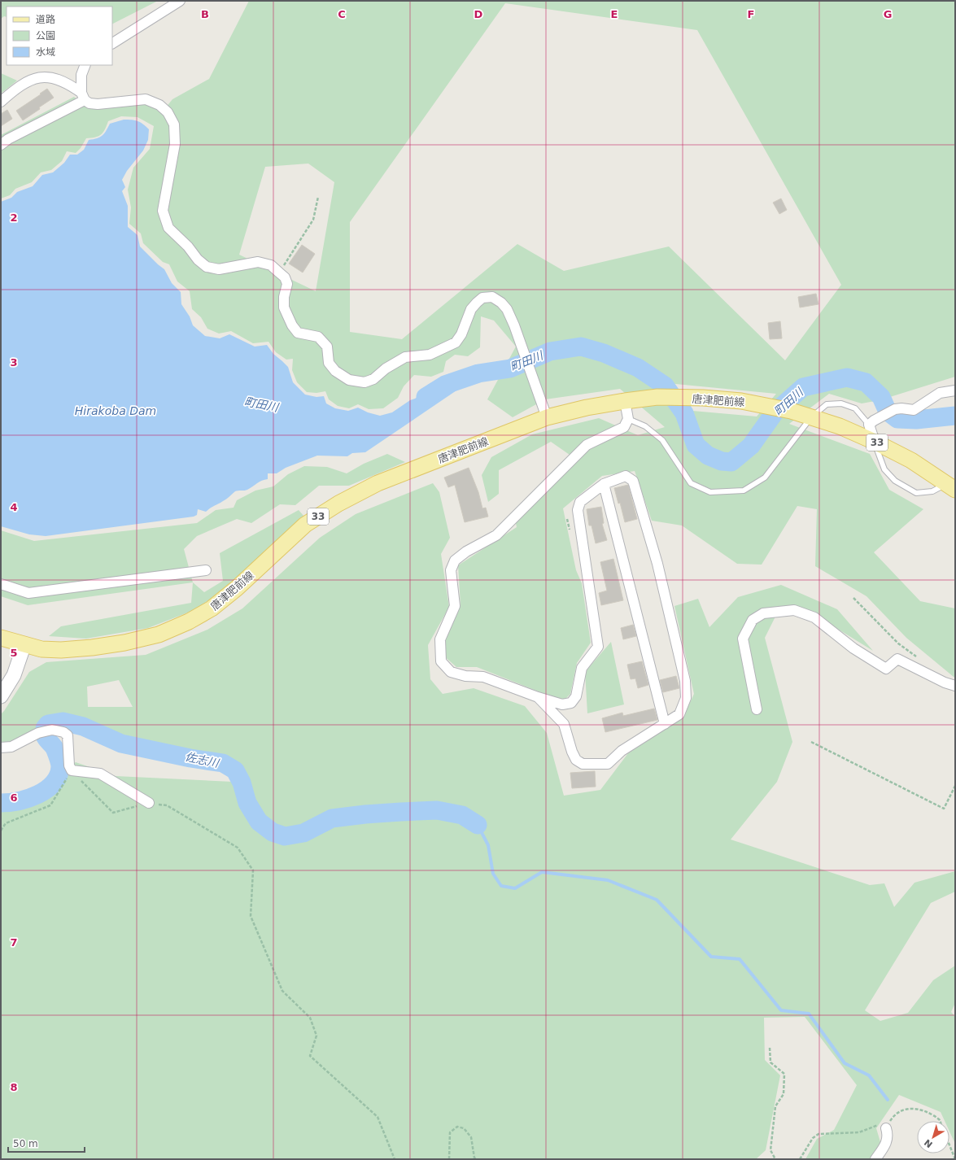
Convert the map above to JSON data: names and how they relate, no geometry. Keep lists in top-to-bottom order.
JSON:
{
  "streets": {
    "main road": ["唐津肥前線", "33"]
  },
  "water": ["町田川", "Hirakoba Dam", "佐志川"],
  "legend": ["道路", "公園", "水域"],
  "scale_bar": "50 m",
  "north": "bottom left",
  "grid": {
    "columns": [
      "B",
      "C",
      "D",
      "E",
      "F",
      "G"
    ],
    "rows": [
      "2",
      "3",
      "4",
      "5",
      "6",
      "7",
      "8"
    ]
  }
}
